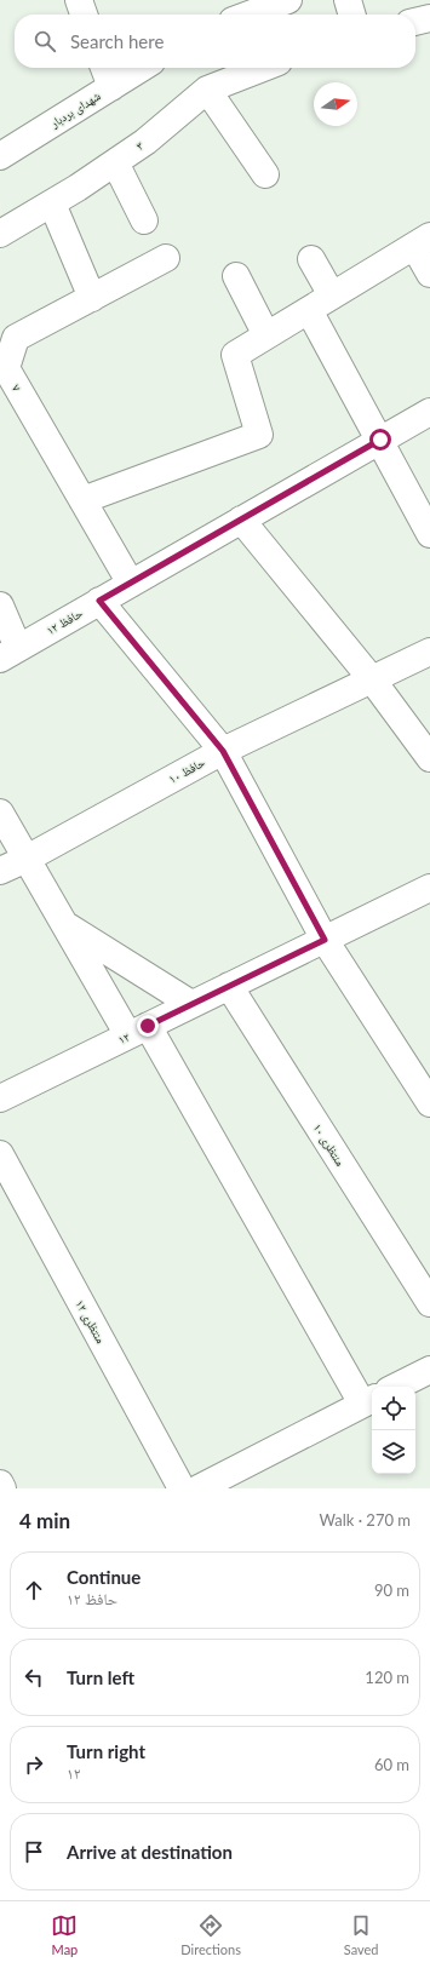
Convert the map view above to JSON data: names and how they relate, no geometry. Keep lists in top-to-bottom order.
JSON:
{
  "streets": {
    "street": [
      "شهدای بردبار",
      "۳",
      "۷",
      "حافظ ۱۲",
      "حافظ ۱۰",
      "۱۲",
      "منتظری ۱۰",
      "منتظری ۱۲"
    ]
  },
  "crossings": [
    ["۷", "حافظ ۱۲"],
    ["۱۲", "منتظری ۱۰"]
  ],
  "north": "right",
  "page": {
    "search": "Search here",
    "heading": ["4 min", "Walk · 270 m"],
    "list": [
      ["Continue", "حافظ ۱۲", "90 m"],
      ["Turn left", "120 m"],
      ["Turn right", "۱۲", "60 m"],
      "Arrive at destination"
    ],
    "nav": ["Map", "Directions", "Saved"]
  }
}
